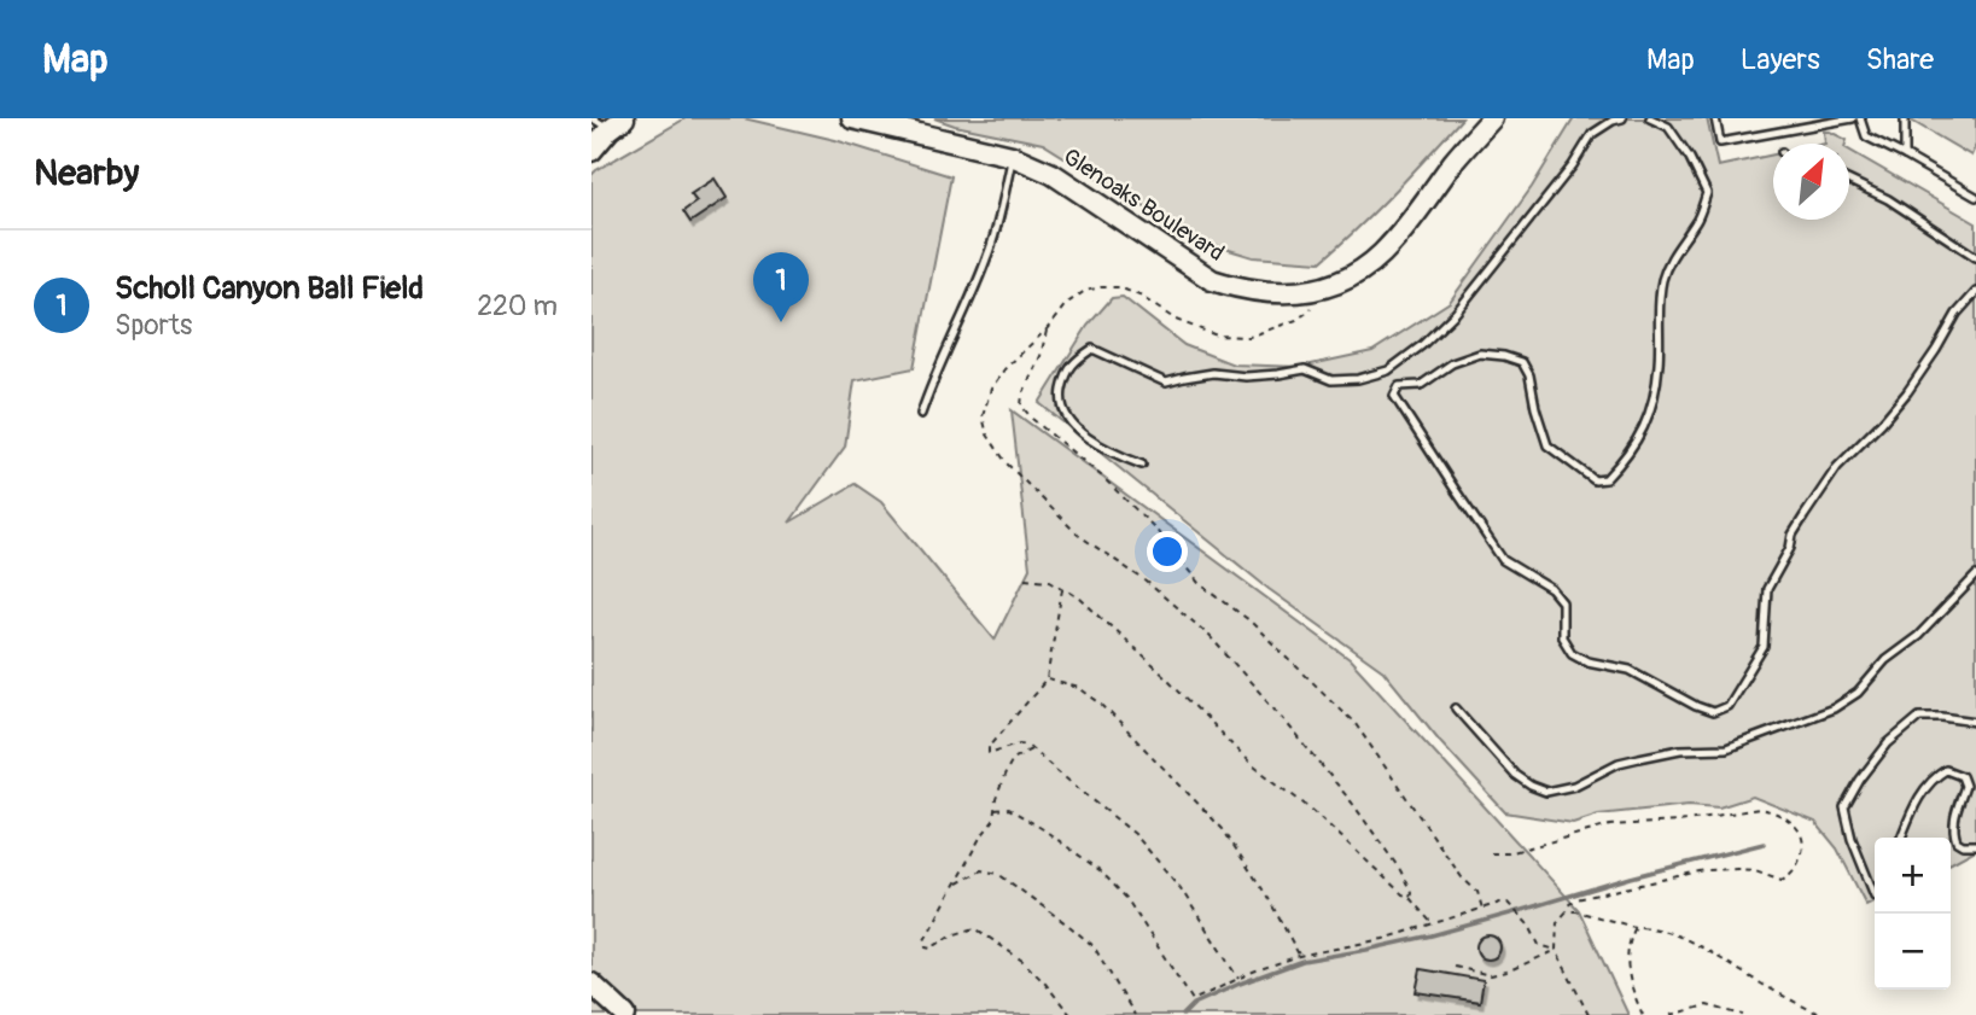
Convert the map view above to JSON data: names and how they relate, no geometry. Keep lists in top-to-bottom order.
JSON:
{
  "streets": {
    "street": ["Glenoaks Boulevard"]
  },
  "north": "top right",
  "page": {
    "header": "Map",
    "nav": ["Map", "Layers", "Share"],
    "heading": "Nearby",
    "list": [
      {
        "mark": "1",
        "name": "Scholl Canyon Ball Field",
        "note": "Sports",
        "value": "220 m"
      }
    ],
    "pins": "1",
    "map_buttons": ["+", "−"]
  }
}
